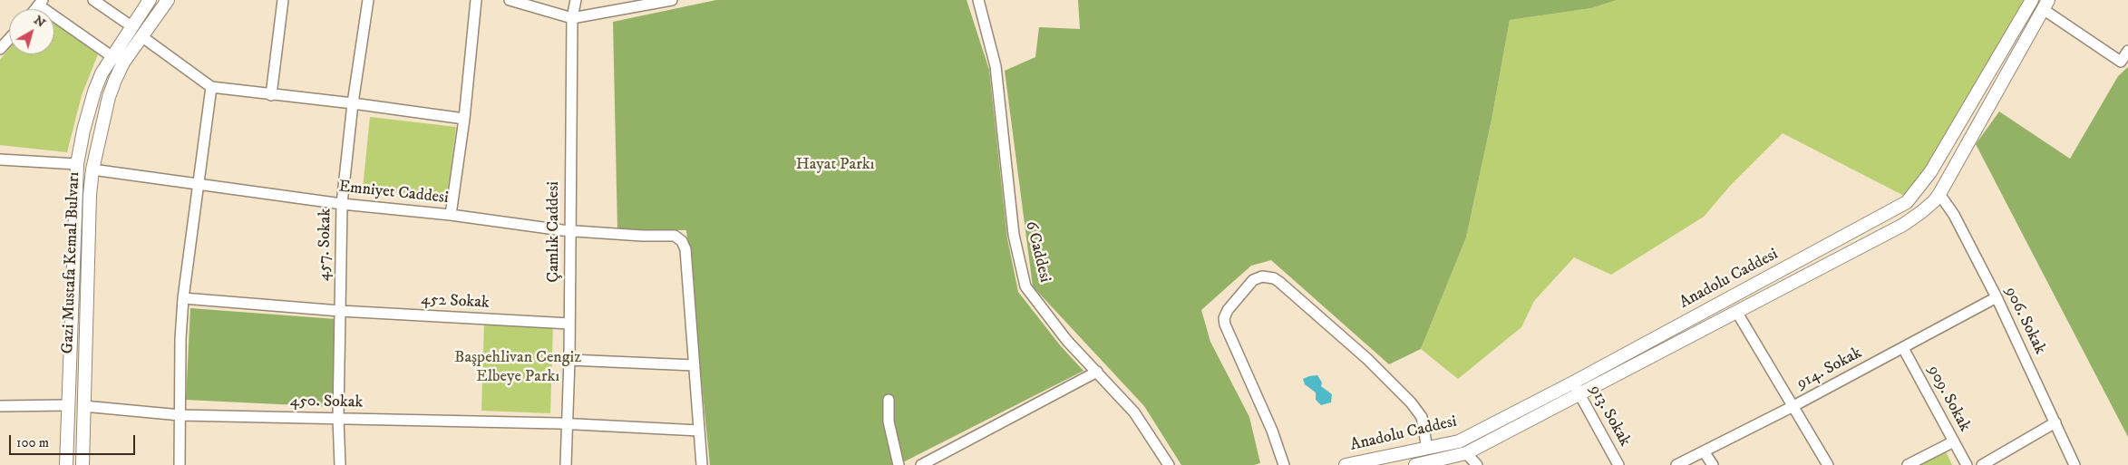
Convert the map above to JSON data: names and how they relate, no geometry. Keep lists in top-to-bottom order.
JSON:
{
  "streets": {
    "main road": ["Gazi Mustafa Kemal Bulvarı", "Anadolu Caddesi"],
    "street": [
      "Emniyet Caddesi",
      "Çamlık Caddesi",
      "457. Sokak",
      "6 Caddesi",
      "452 Sokak",
      "906. Sokak",
      "914. Sokak",
      "909. Sokak",
      "450. Sokak",
      "913. Sokak"
    ]
  },
  "crossings": [
    ["Emniyet Caddesi", "Çamlık Caddesi"],
    ["Emniyet Caddesi", "457. Sokak"],
    ["Emniyet Caddesi", "Gazi Mustafa Kemal Bulvarı"],
    ["Çamlık Caddesi", "452 Sokak"],
    ["Çamlık Caddesi", "450. Sokak"],
    ["457. Sokak", "452 Sokak"],
    ["457. Sokak", "450. Sokak"],
    ["Gazi Mustafa Kemal Bulvarı", "450. Sokak"],
    ["Anadolu Caddesi", "906. Sokak"],
    ["Anadolu Caddesi", "913. Sokak"],
    ["906. Sokak", "914. Sokak"],
    ["914. Sokak", "909. Sokak"]
  ],
  "parks": ["Hayat Parkı", "Başpehlivan Cengiz Elbeye Parkı"],
  "scale_bar": "100 m",
  "north": "top right"
}
